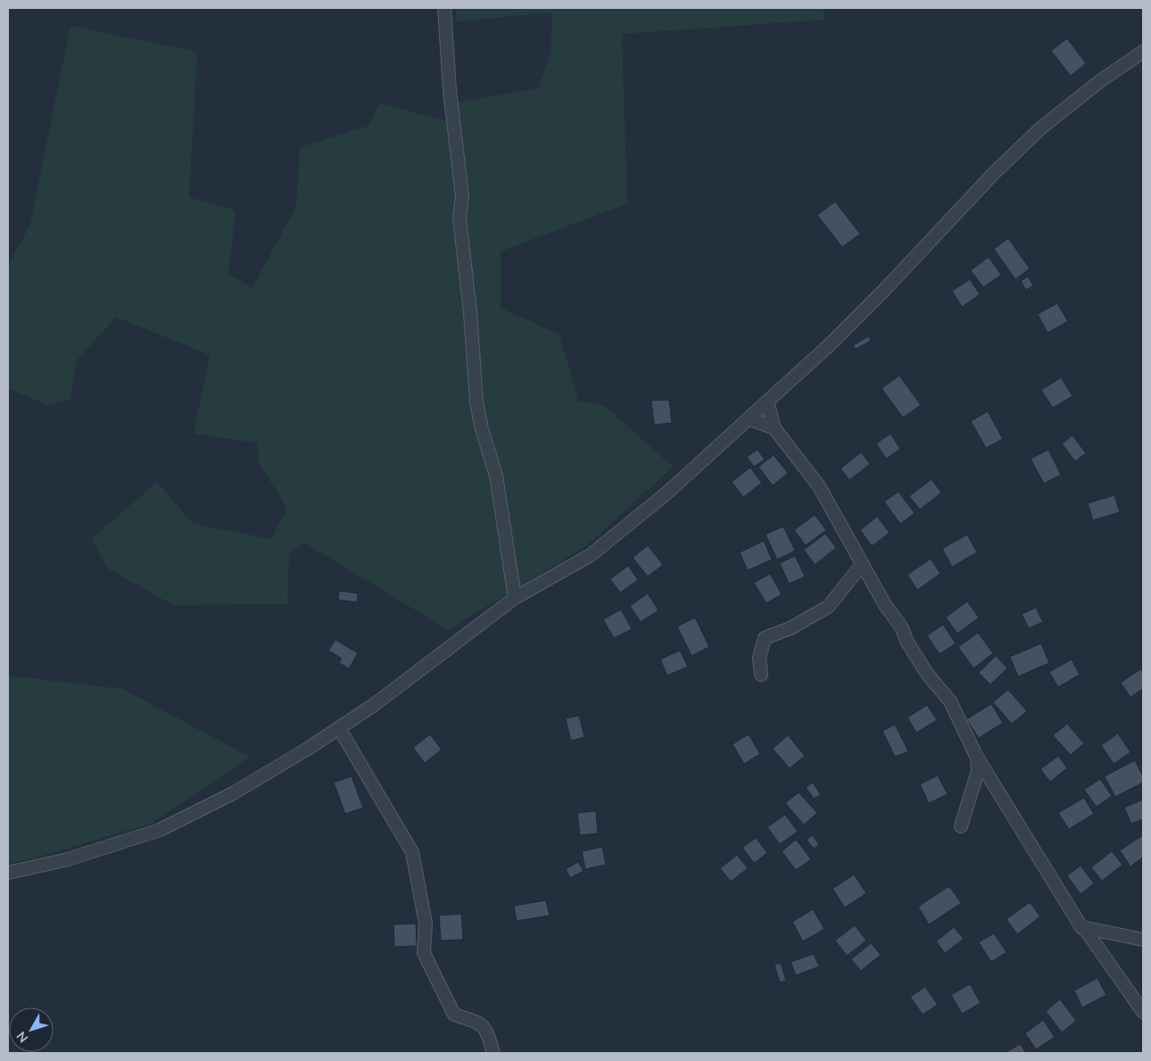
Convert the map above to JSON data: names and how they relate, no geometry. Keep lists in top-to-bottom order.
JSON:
{
  "north": "bottom left"
}
